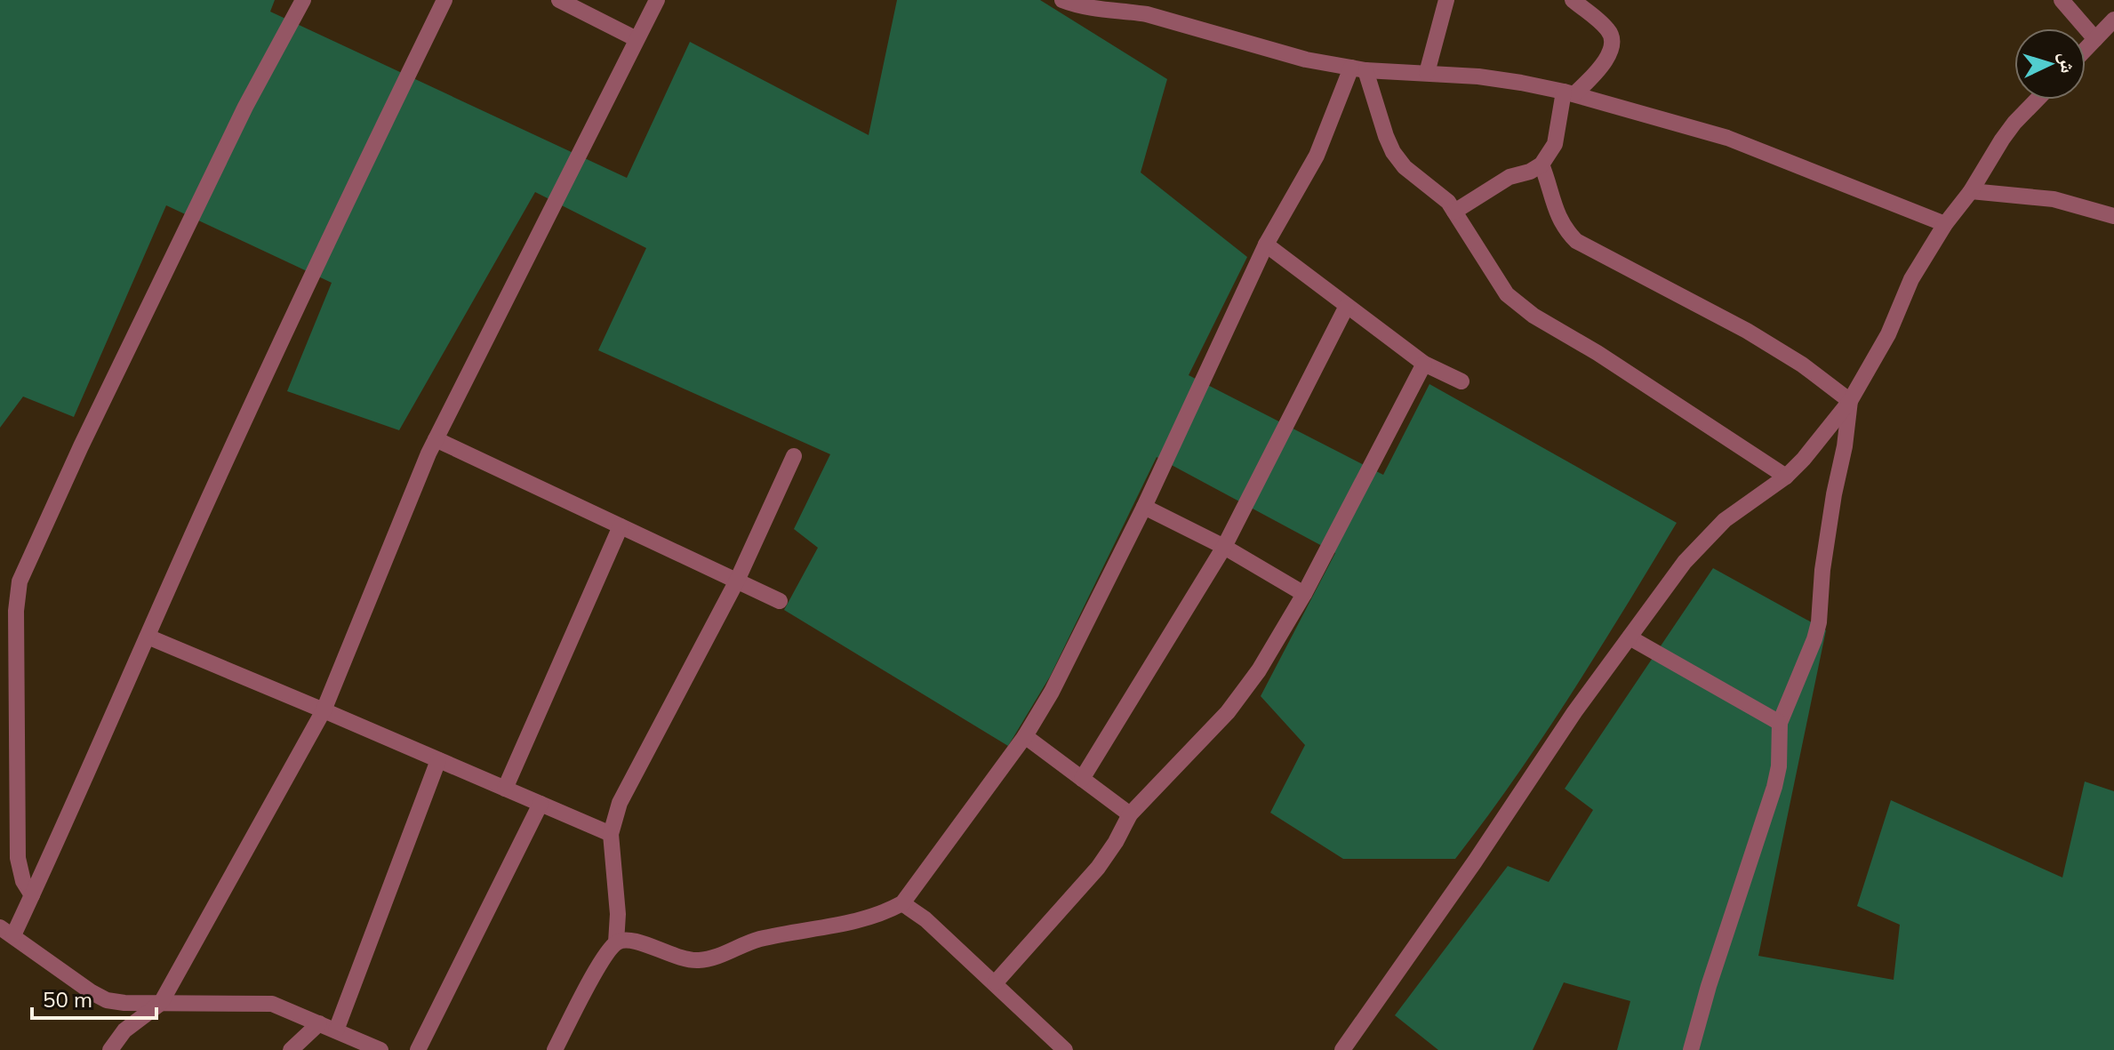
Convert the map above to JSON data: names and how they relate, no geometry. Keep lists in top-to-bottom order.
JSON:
{
  "scale_bar": "50 m",
  "north": "right"
}
